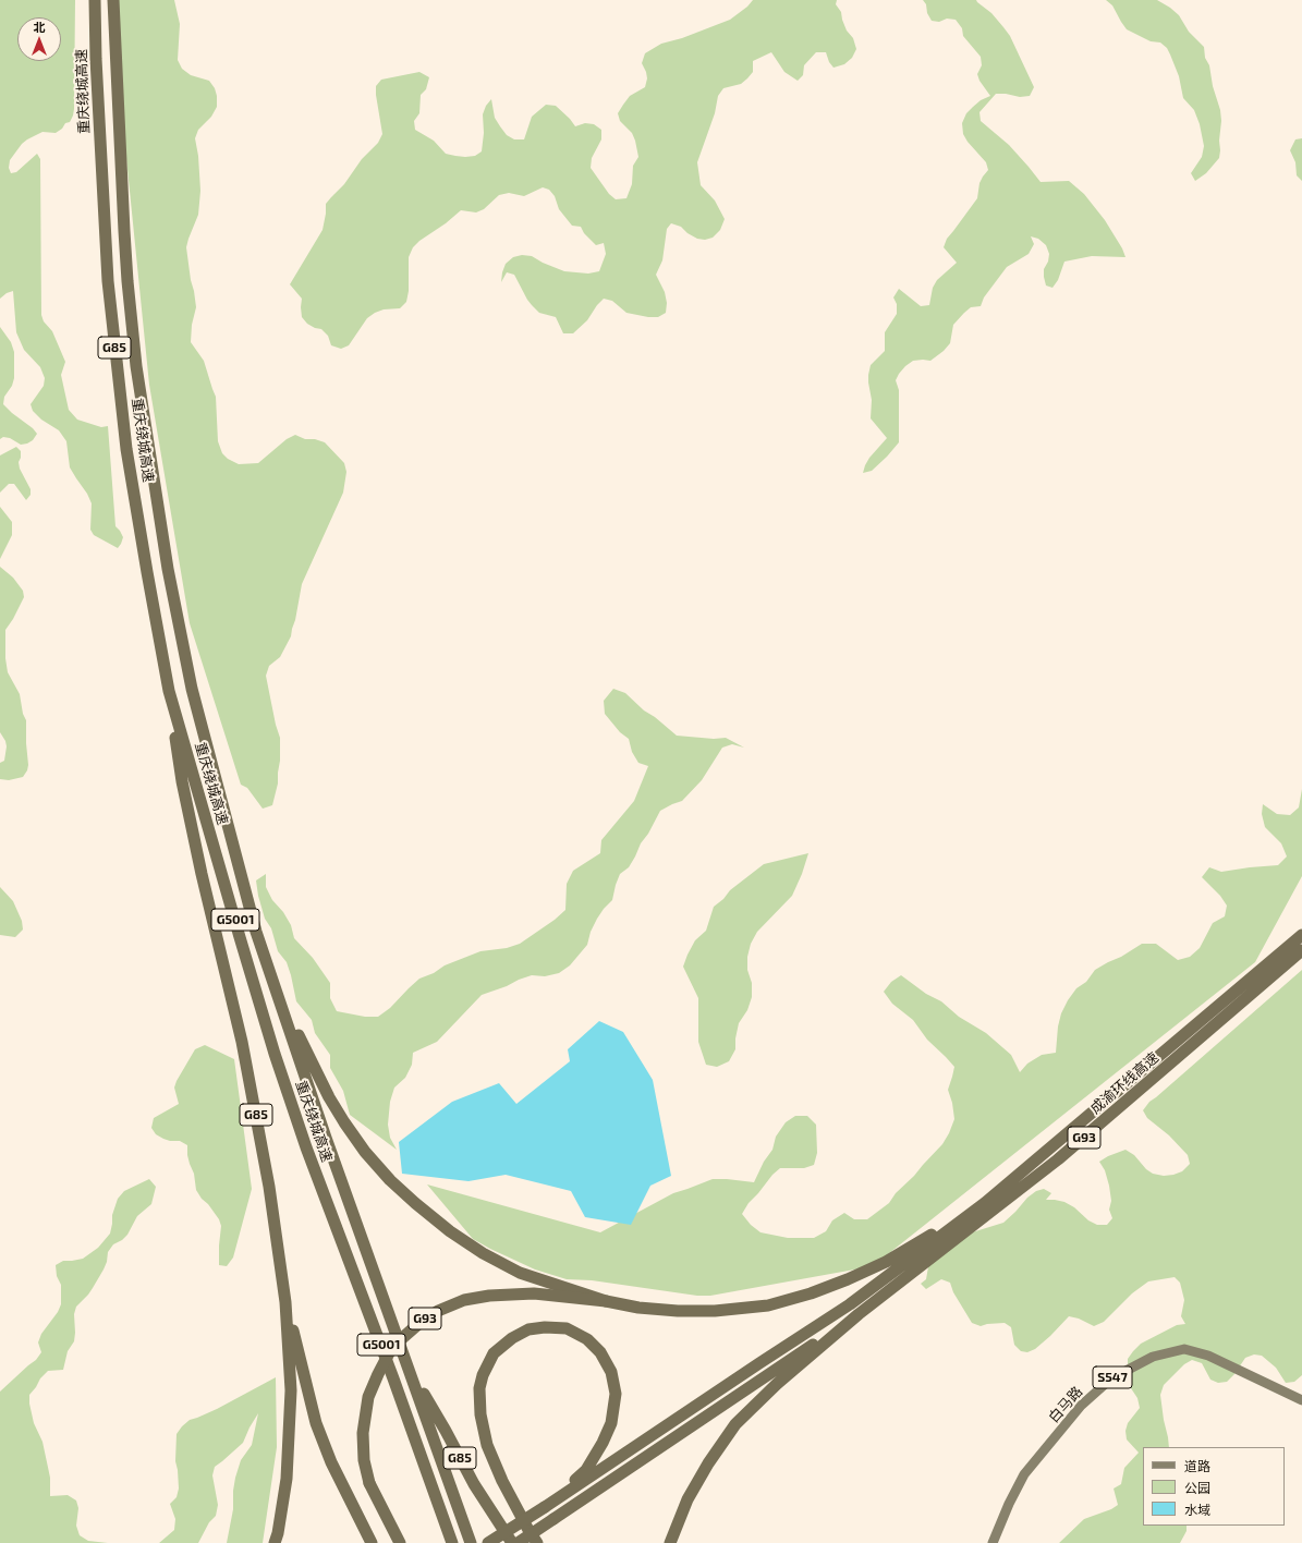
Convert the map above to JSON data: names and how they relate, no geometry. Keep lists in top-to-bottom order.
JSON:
{
  "streets": {
    "highway": [
      "重庆绕城高速",
      "G85",
      "G5001",
      "成渝环线高速",
      "G93"
    ],
    "main road": ["S547", "白马路"]
  },
  "crossings": [
    ["重庆绕城高速", "G85"],
    ["成渝环线高速", "G93"]
  ],
  "legend": ["道路", "公园", "水域"],
  "north": "top"
}
